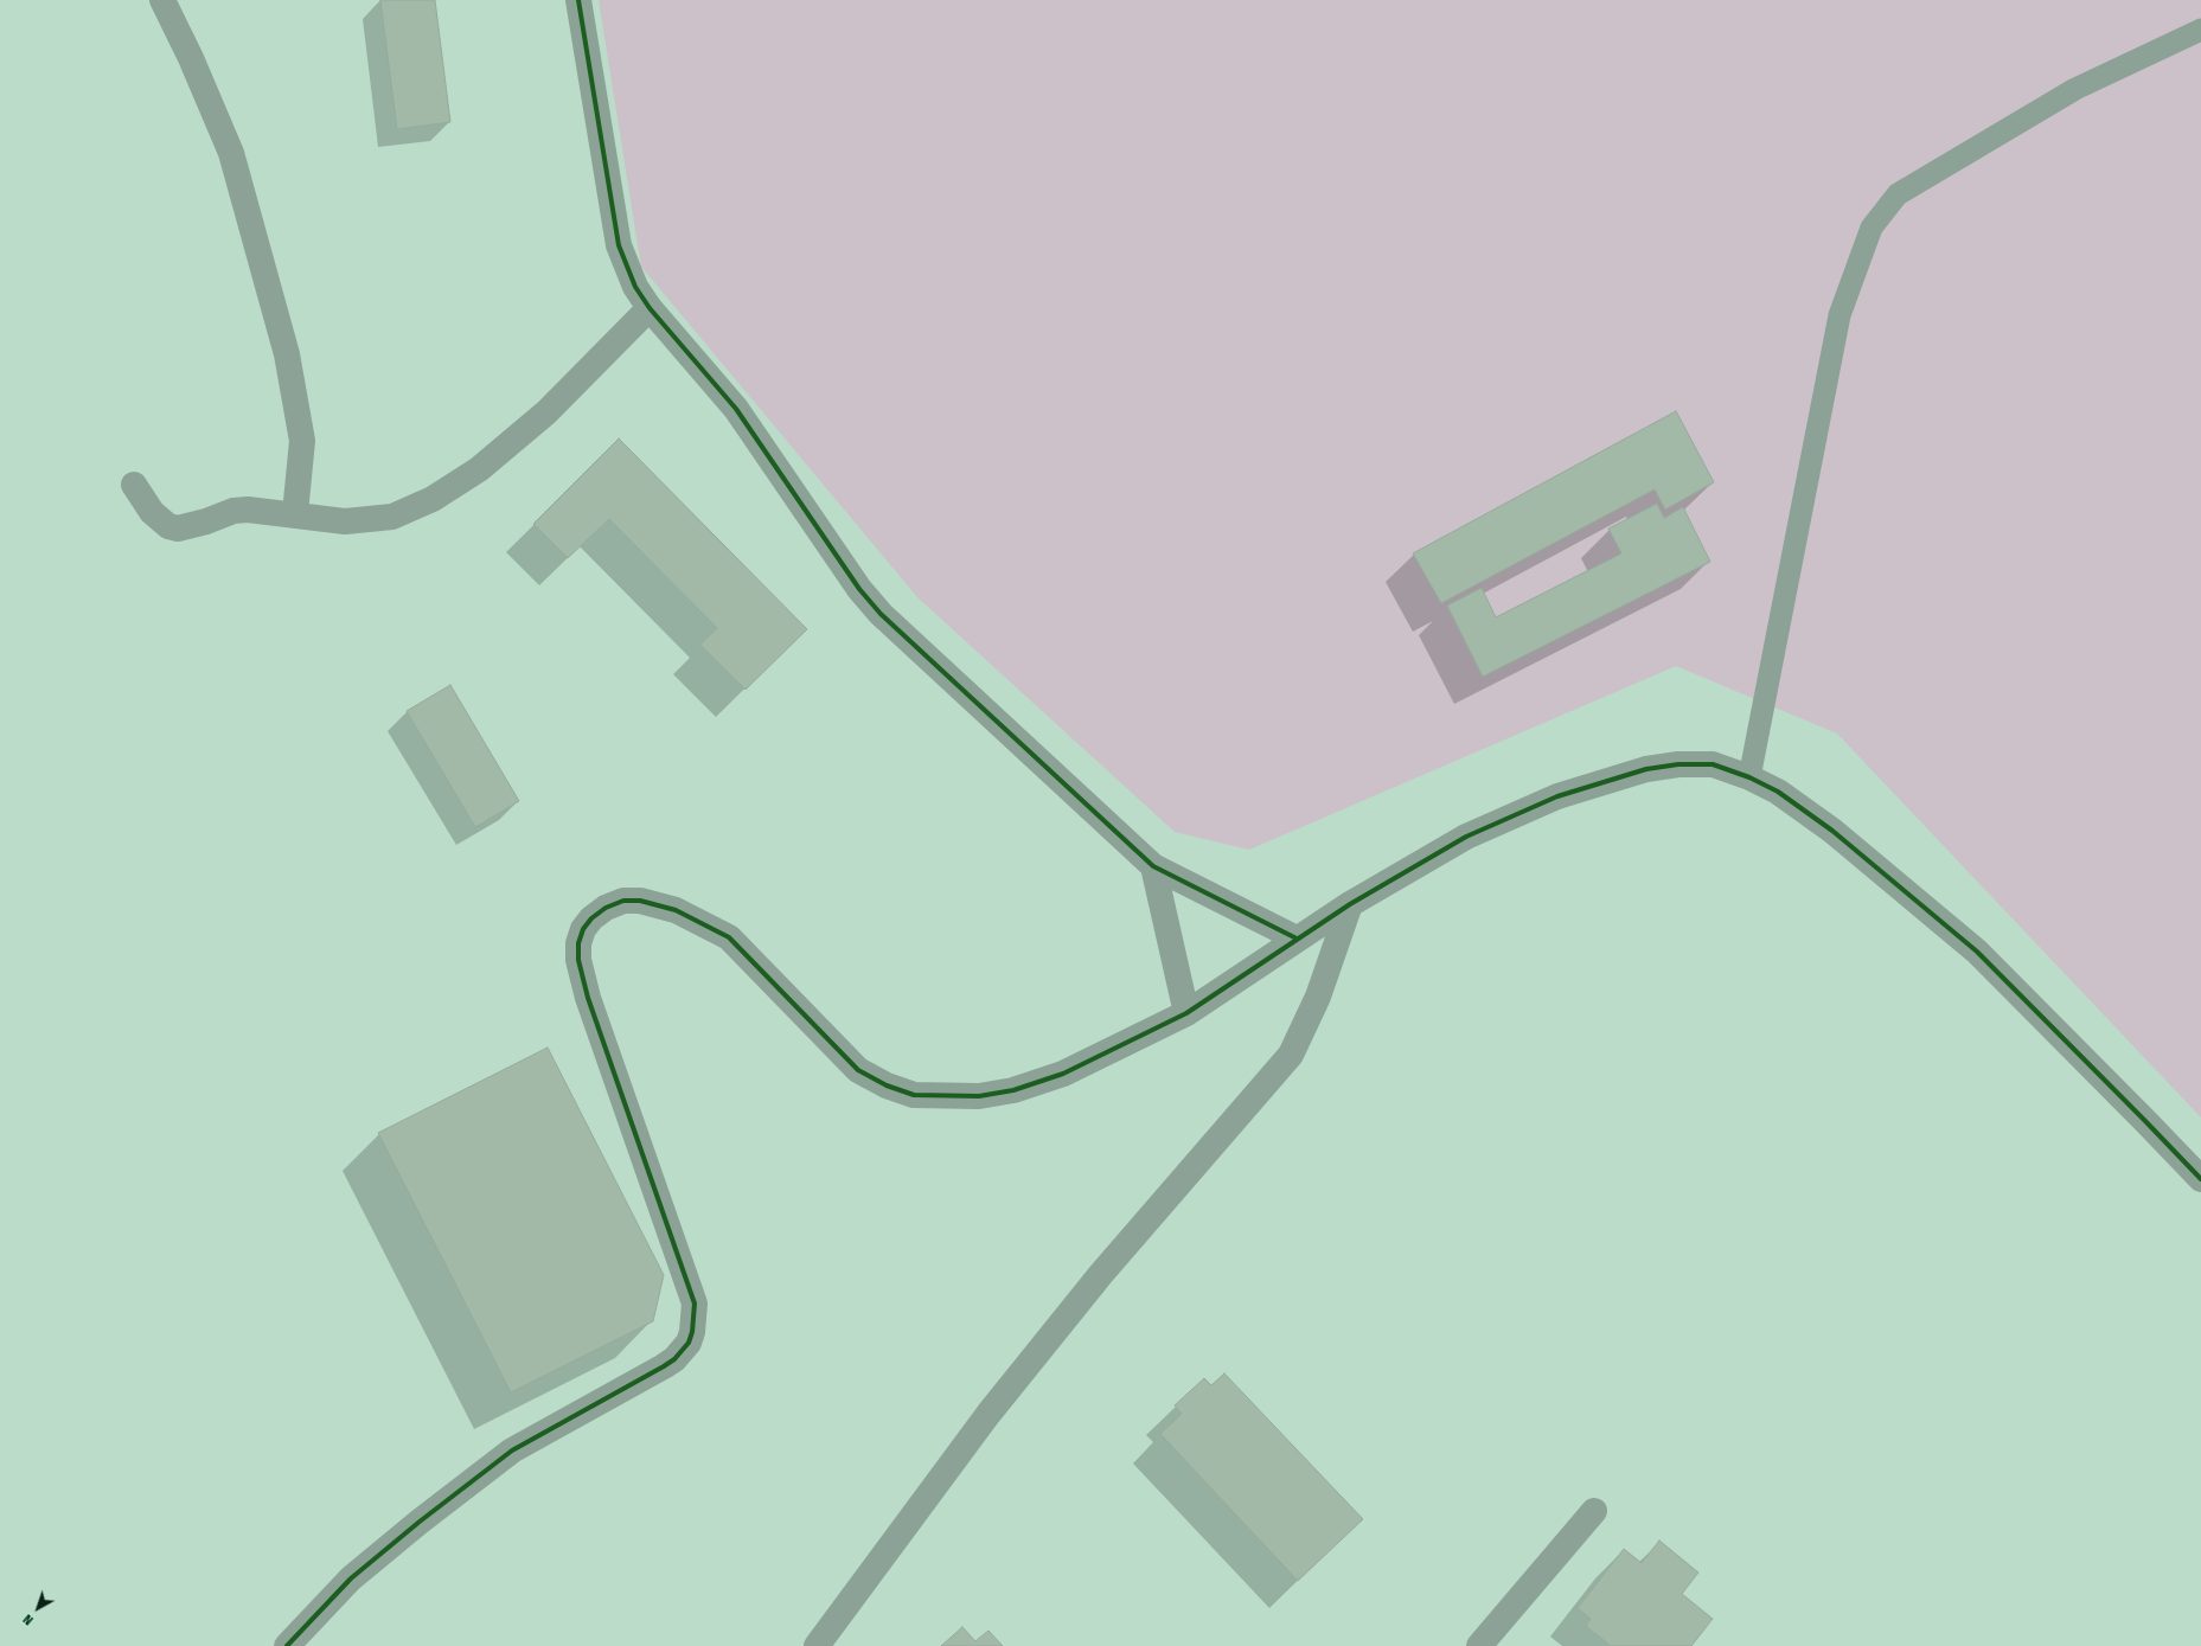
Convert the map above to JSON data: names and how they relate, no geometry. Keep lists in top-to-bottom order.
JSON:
{
  "north": "bottom left"
}
